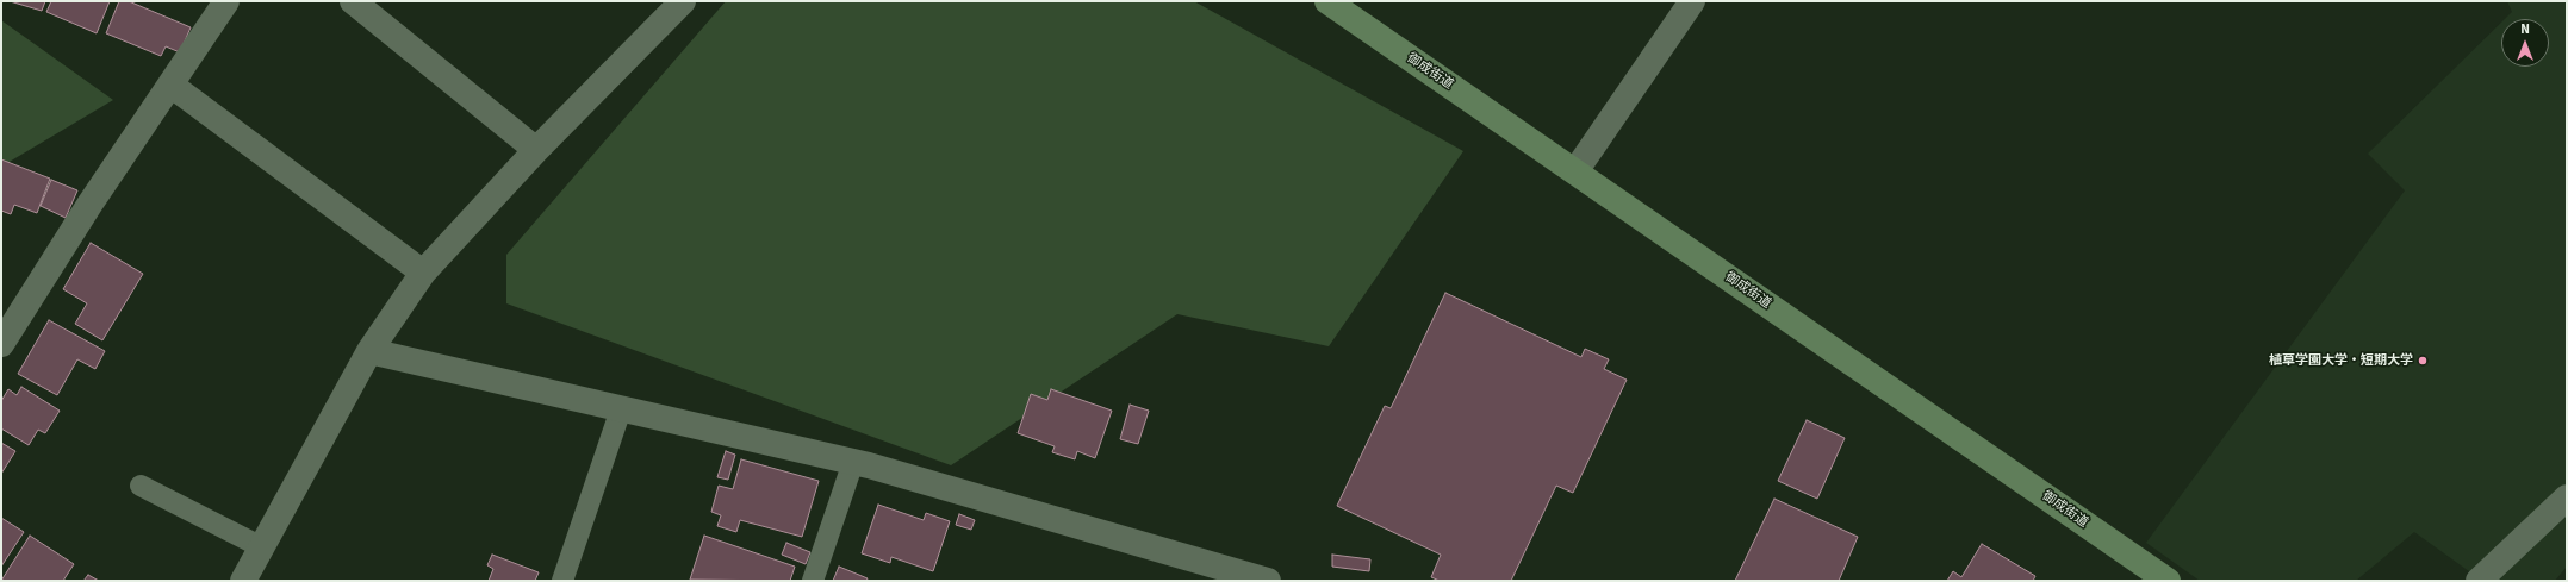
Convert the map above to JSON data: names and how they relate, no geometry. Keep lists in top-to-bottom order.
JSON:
{
  "streets": {
    "street": ["御成街道"]
  },
  "places": ["植草学園大学・短期大学"],
  "north": "top"
}
